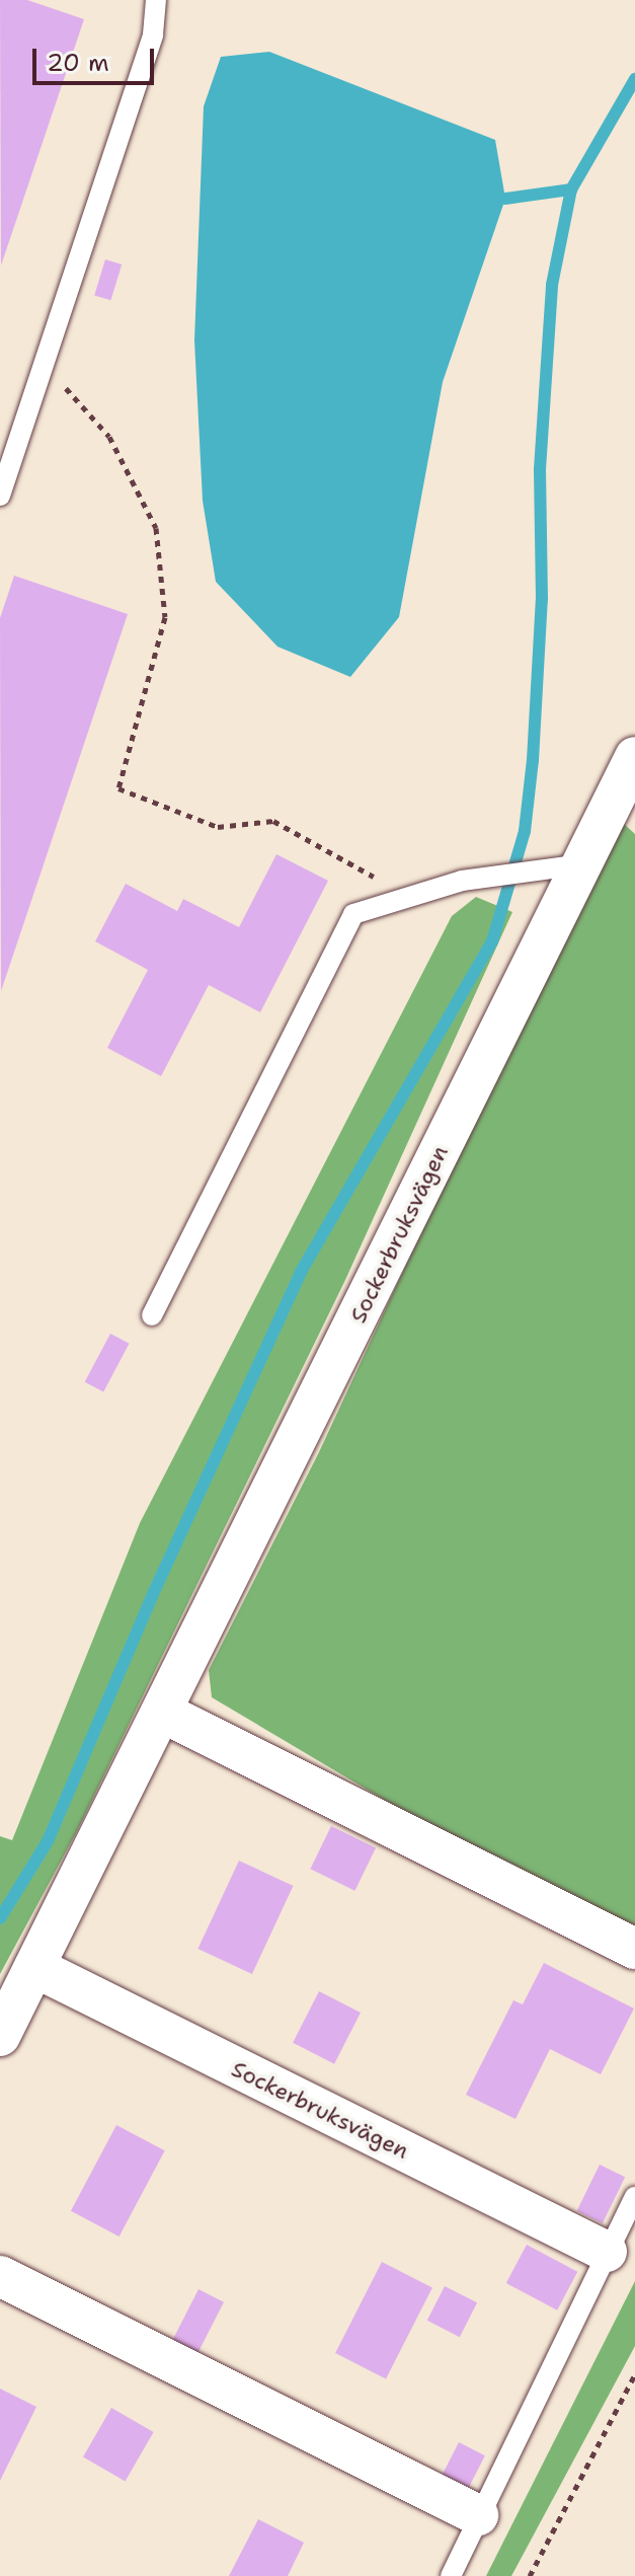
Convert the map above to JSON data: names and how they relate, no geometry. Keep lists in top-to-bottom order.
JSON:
{
  "streets": {
    "street": ["Sockerbruksvägen"]
  },
  "scale_bar": "20 m"
}
